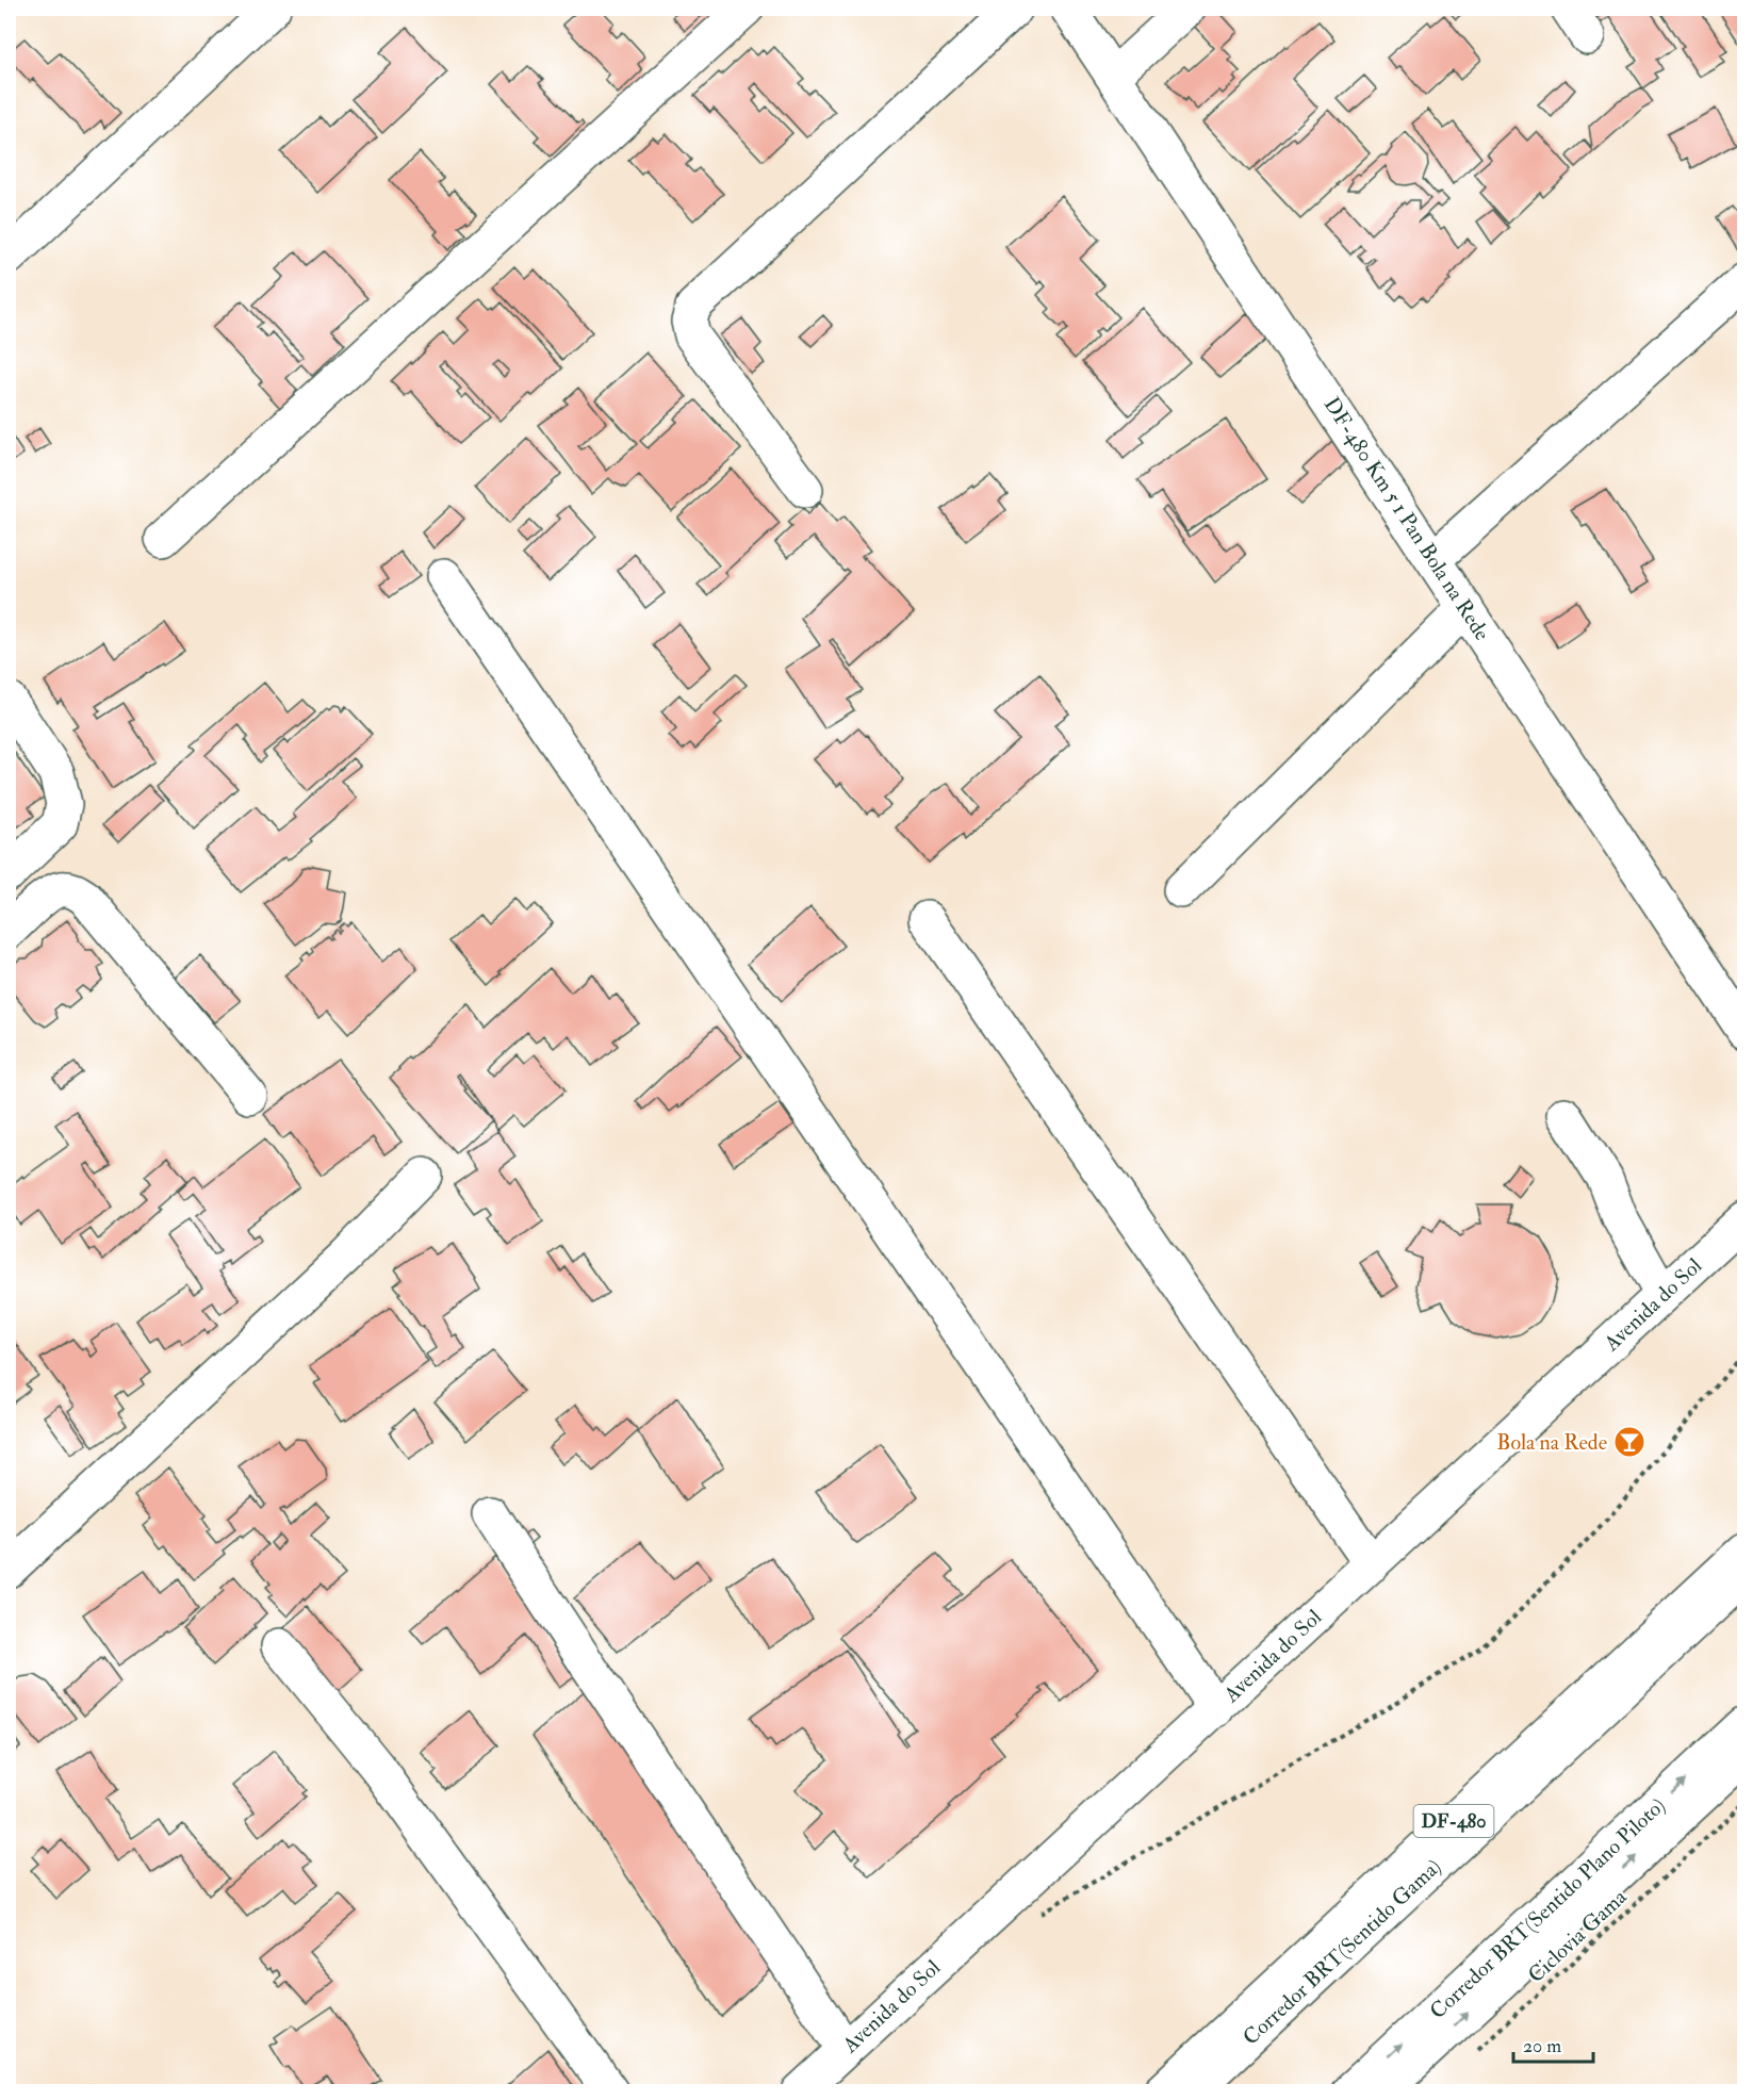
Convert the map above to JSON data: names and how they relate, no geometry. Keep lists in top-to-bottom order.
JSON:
{
  "streets": {
    "street": [
      "DF-480 Km 5 1 Pan Bola na Rede",
      "Avenida do Sol",
      "DF-480",
      "Corredor BRT(Sentido Plano Piloto)",
      "Corredor BRT(Sentido Gama)"
    ],
    "path": ["Ciclovia Gama"]
  },
  "places": {
    "bar": ["Bola na Rede"]
  },
  "scale_bar": "20 m"
}
